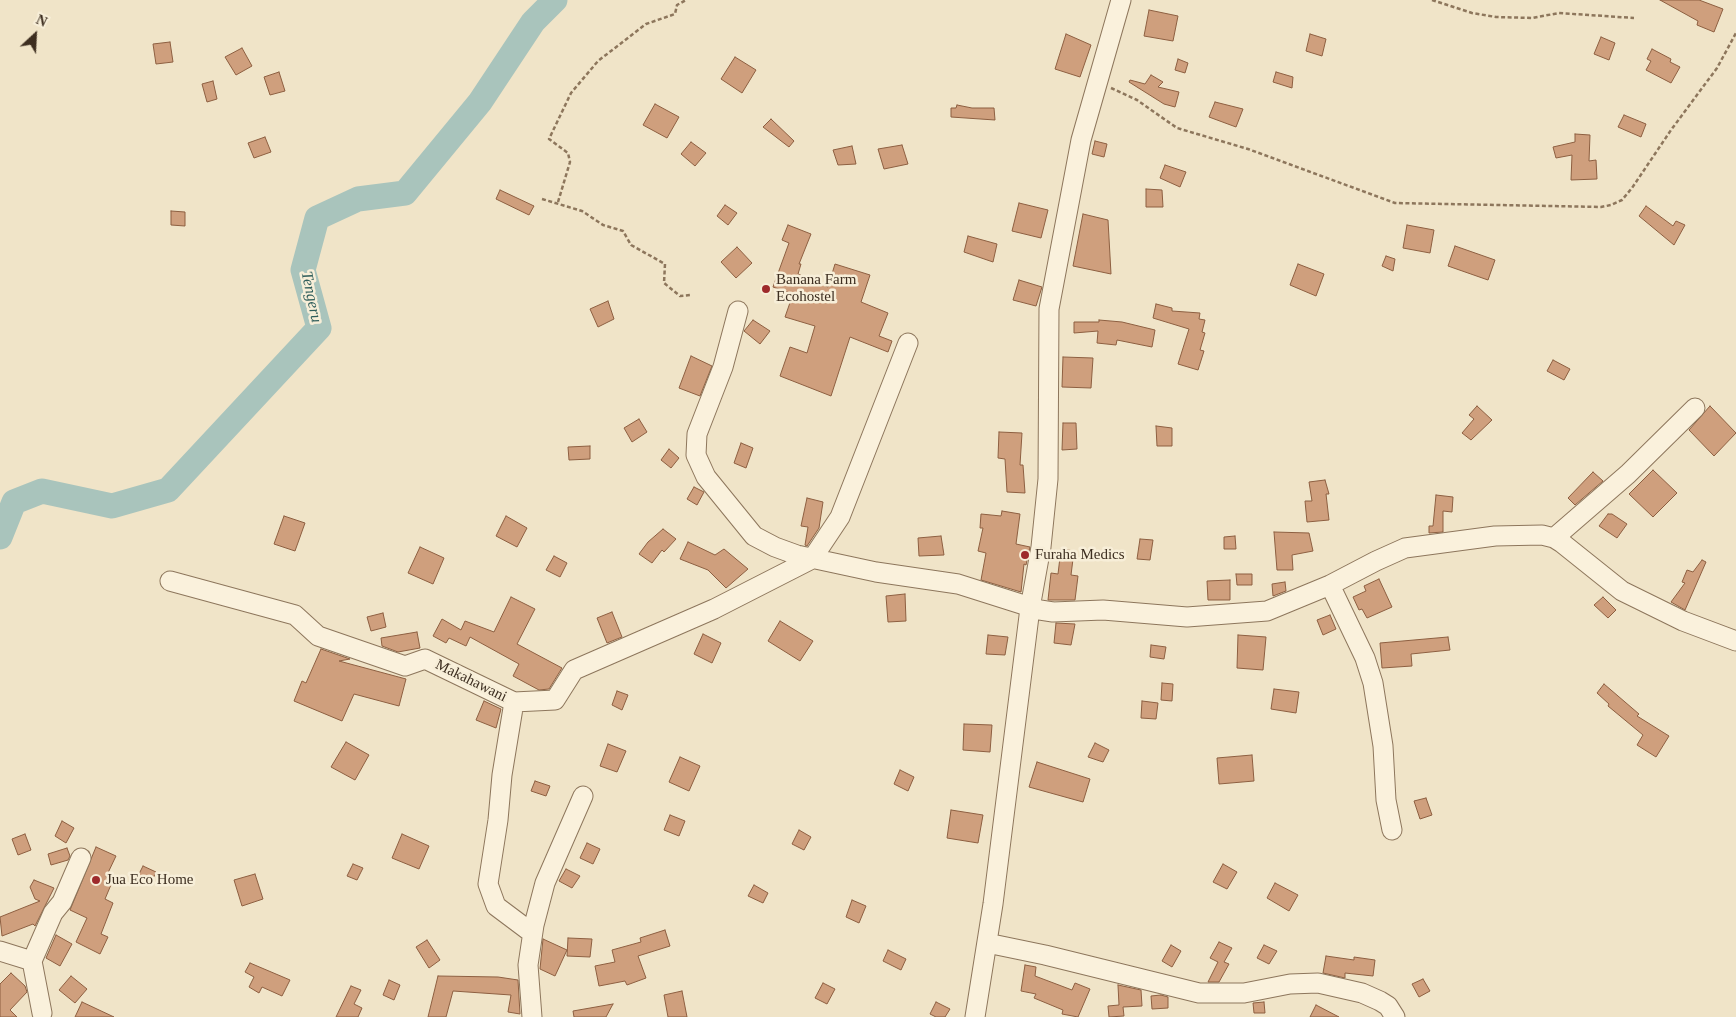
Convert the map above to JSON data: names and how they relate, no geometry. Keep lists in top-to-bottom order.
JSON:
{
  "streets": {
    "street": ["Makahawani"]
  },
  "water": ["Tengeru"],
  "places": ["Banana Farm Ecohostel", "Furaha Medics", "Jua Eco Home"],
  "north": "top right"
}
